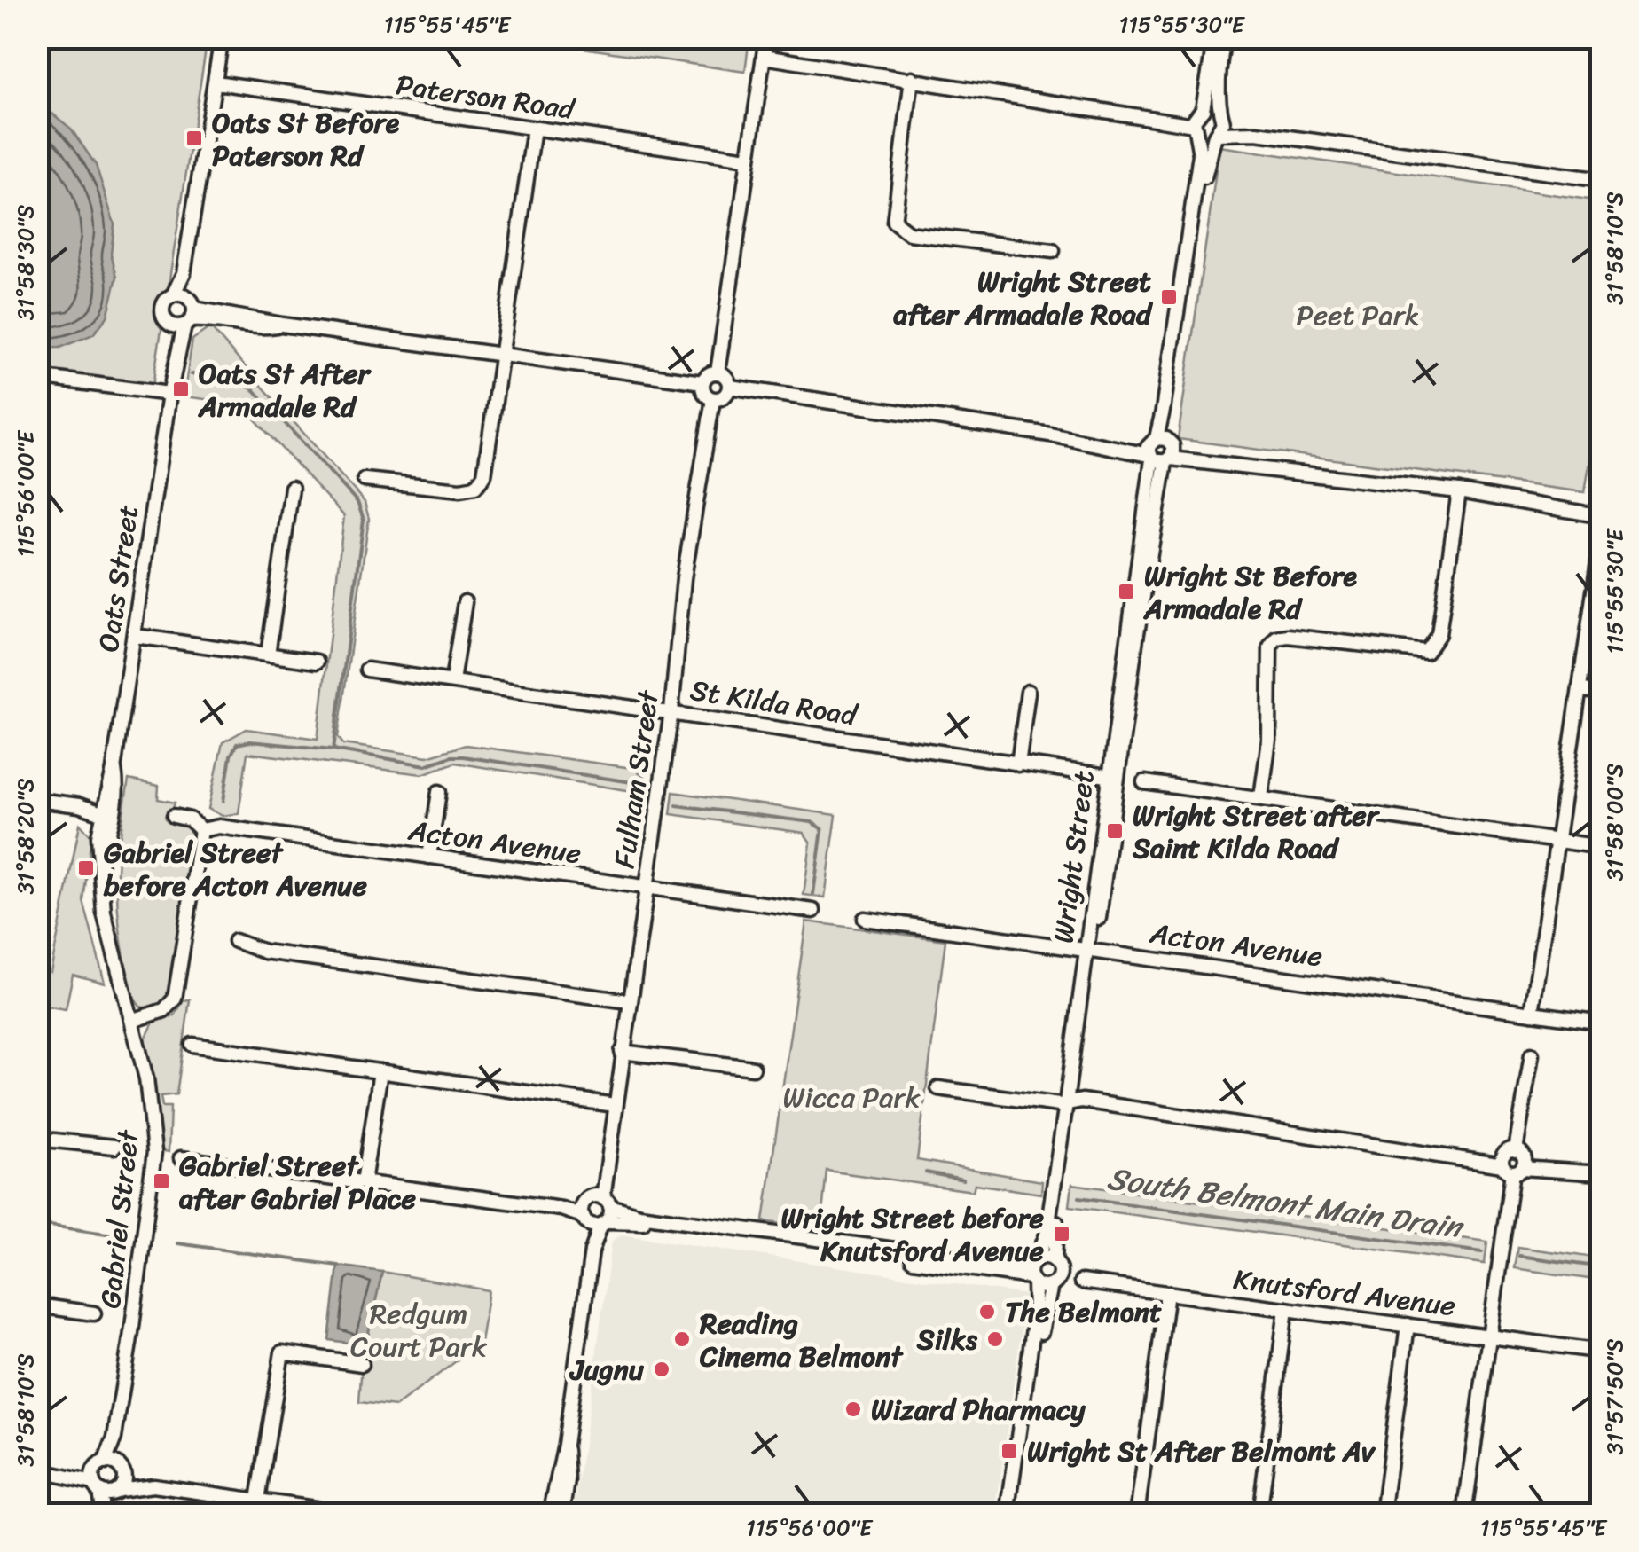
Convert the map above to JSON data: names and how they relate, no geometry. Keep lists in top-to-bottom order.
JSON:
{
  "streets": {
    "street": [
      "Paterson Road",
      "Oats Street",
      "St Kilda Road",
      "Fulham Street",
      "Acton Avenue",
      "Wright Street",
      "Gabriel Street",
      "Knutsford Avenue"
    ]
  },
  "crossings": [
    ["Paterson Road", "Oats Street"],
    ["Oats Street", "Gabriel Street"],
    ["St Kilda Road", "Fulham Street"],
    ["St Kilda Road", "Wright Street"],
    ["Fulham Street", "Acton Avenue"],
    ["Acton Avenue", "Wright Street"]
  ],
  "water": ["South Belmont Main Drain"],
  "parks": ["Peet Park", "Wicca Park", "Redgum Court Park"],
  "places": {
    "transit": [
      "Oats St Before Paterson Rd",
      "Wright Street after Armadale Road",
      "Oats St After Armadale Rd",
      "Wright St Before Armadale Rd",
      "Wright Street after Saint Kilda Road",
      "Gabriel Street before Acton Avenue",
      "Gabriel Street after Gabriel Place",
      "Wright Street before Knutsford Avenue",
      "Wright St After Belmont Av"
    ],
    "other": [
      "The Belmont",
      "Reading Cinema Belmont",
      "Silks",
      "Jugnu",
      "Wizard Pharmacy"
    ]
  },
  "coordinates": [
    "115°55'45\"E",
    "115°55'30\"E",
    "31°58'10\"S",
    "31°58'30\"S",
    "115°56'00\"E",
    "31°58'00\"S",
    "31°58'20\"S",
    "31°57'50\"S"
  ]
}
